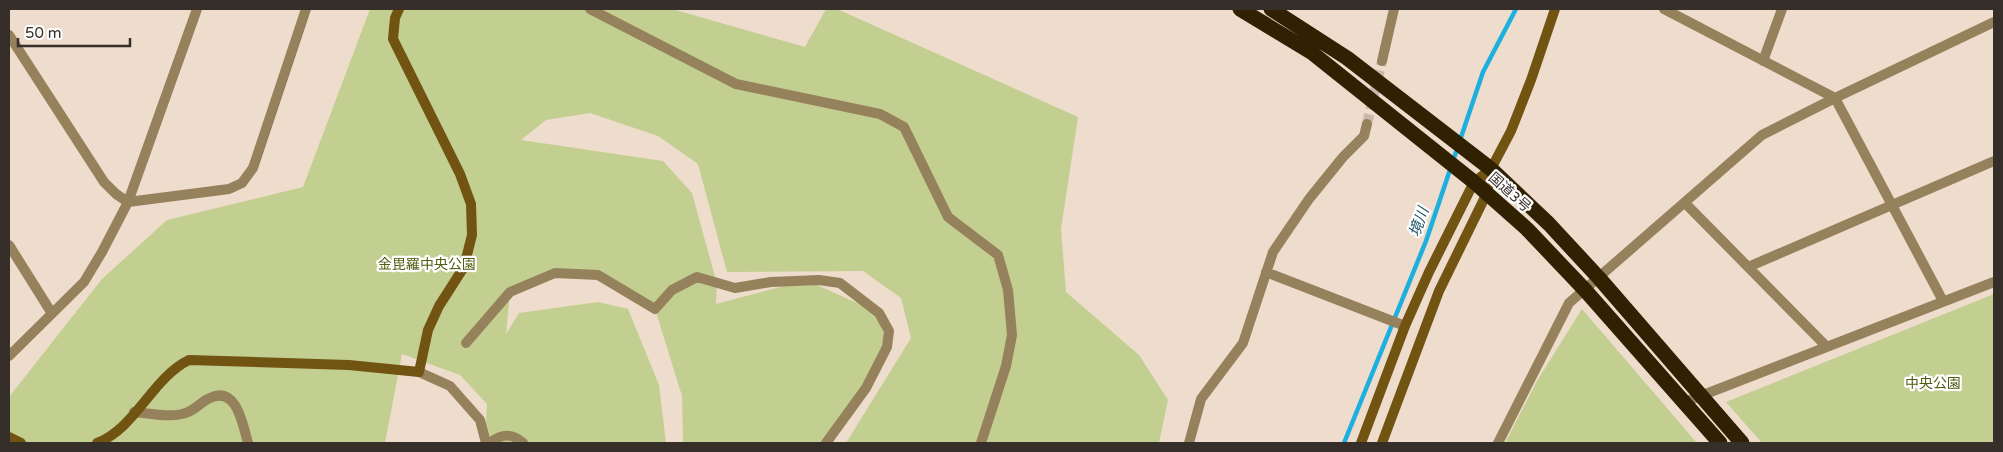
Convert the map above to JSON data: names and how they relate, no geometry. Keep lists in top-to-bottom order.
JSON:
{
  "streets": {
    "highway": ["国道3号"]
  },
  "water": ["境川"],
  "parks": ["金毘羅中央公園", "中央公園"],
  "scale_bar": "50 m"
}
